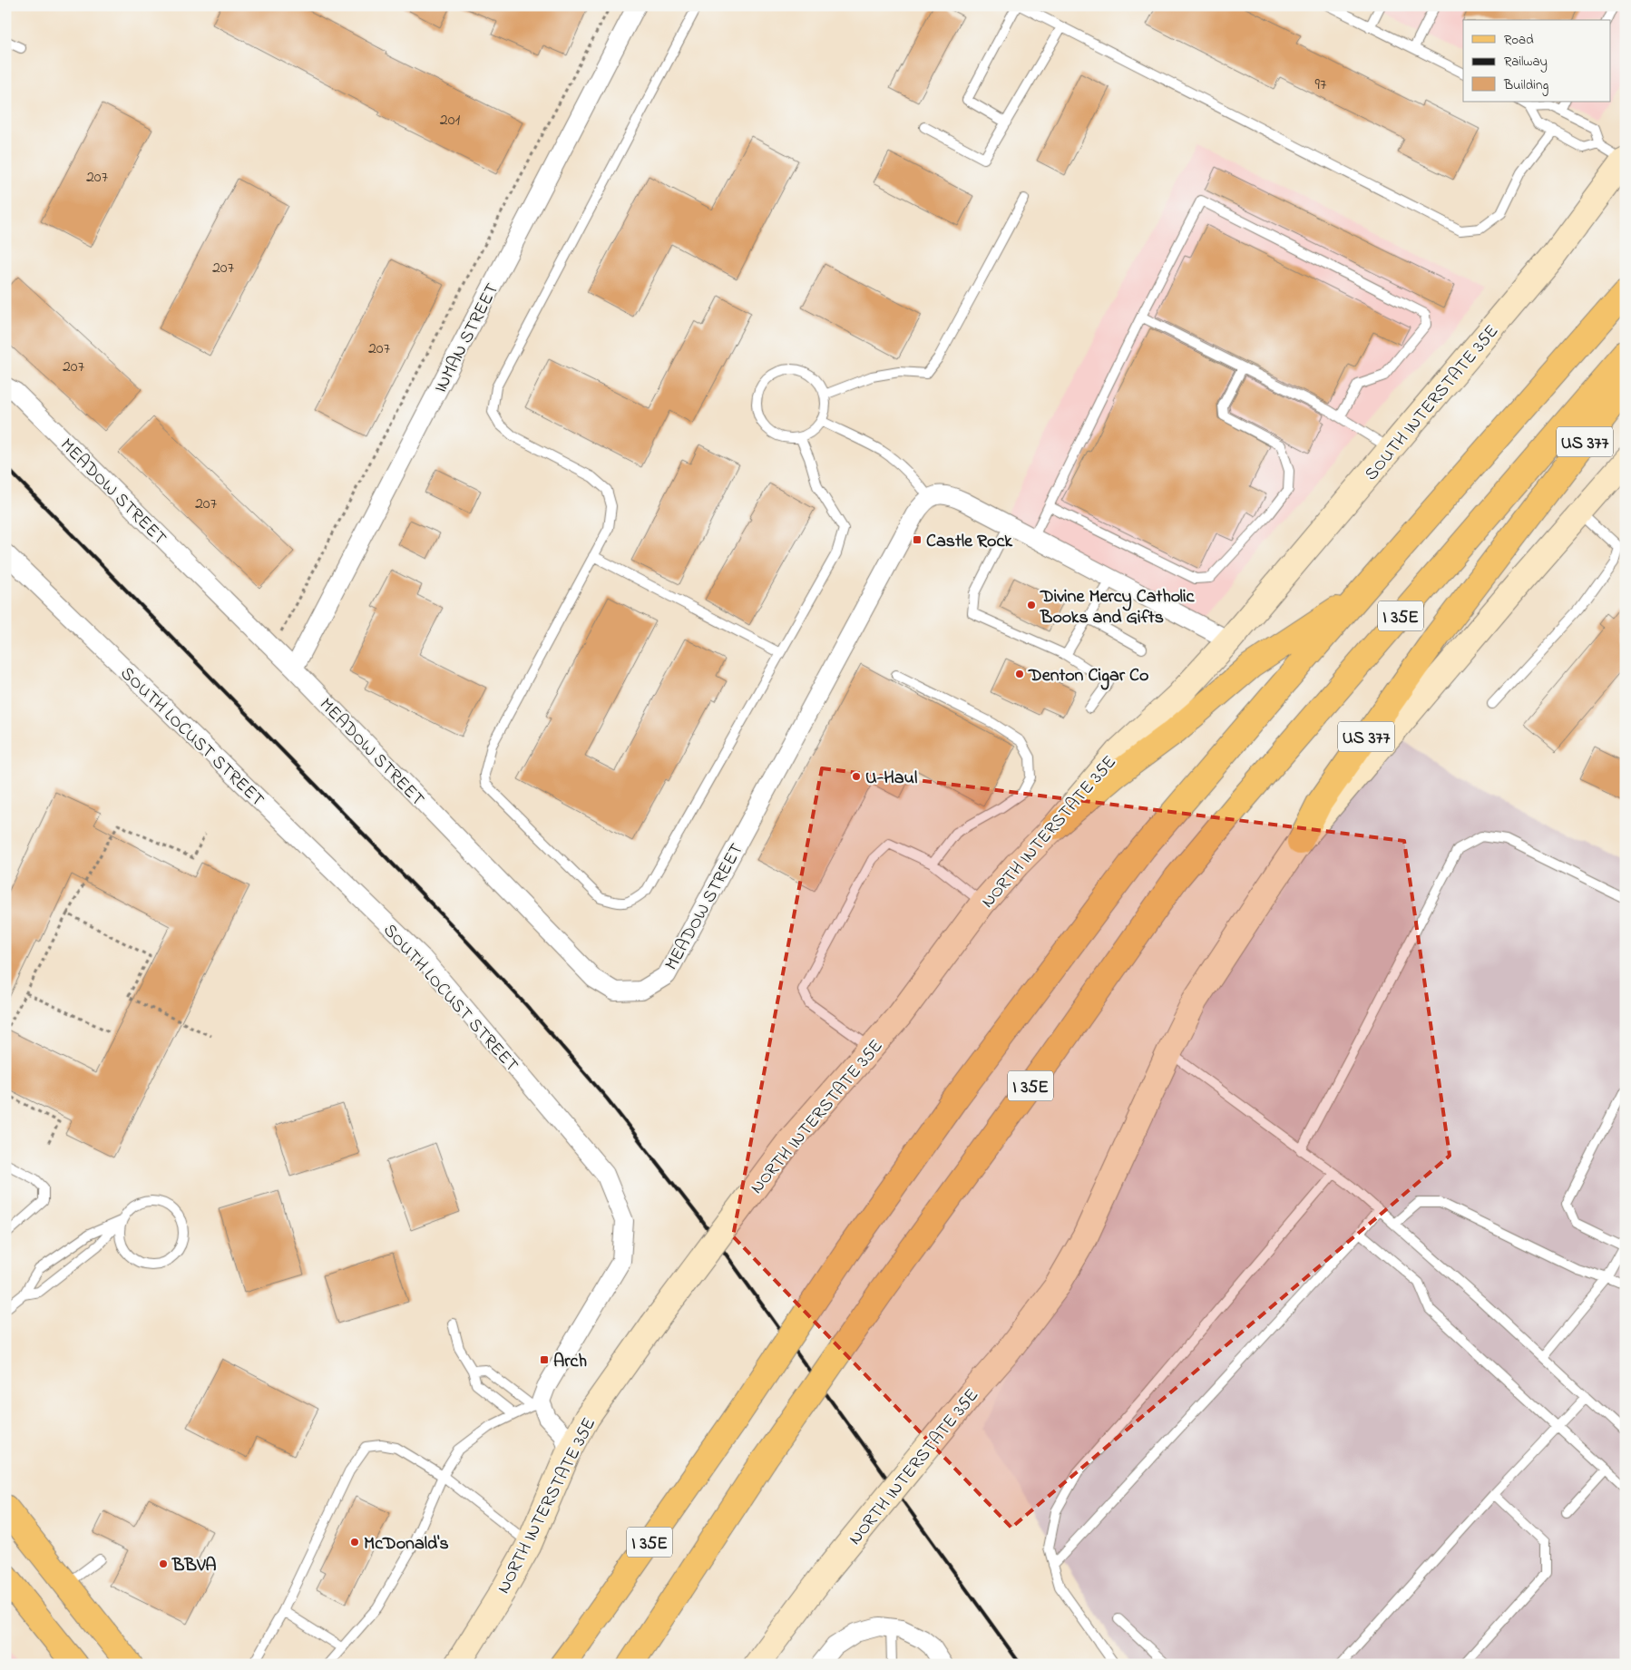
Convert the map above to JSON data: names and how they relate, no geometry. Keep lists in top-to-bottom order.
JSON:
{
  "streets": {
    "main road": [
      "SOUTH INTERSTATE 35E",
      "US 377",
      "I 35E",
      "NORTH INTERSTATE 35E"
    ],
    "street": ["INMAN STREET", "MEADOW STREET", "SOUTH LOCUST STREET"]
  },
  "crossings": [
    ["INMAN STREET", "MEADOW STREET"],
    ["SOUTH INTERSTATE 35E", "NORTH INTERSTATE 35E"],
    ["US 377", "NORTH INTERSTATE 35E"]
  ],
  "places": {
    "transit": ["Castle Rock", "Arch"],
    "other": [
      "Divine Mercy Catholic Books and Gifts",
      "Denton Cigar Co",
      "U-Haul",
      "McDonald's",
      "BBVA"
    ]
  },
  "house_numbers": [
    "97",
    "201",
    "207",
    "207",
    "207",
    "207",
    "207"
  ],
  "legend": ["Road", "Railway", "Building"]
}
